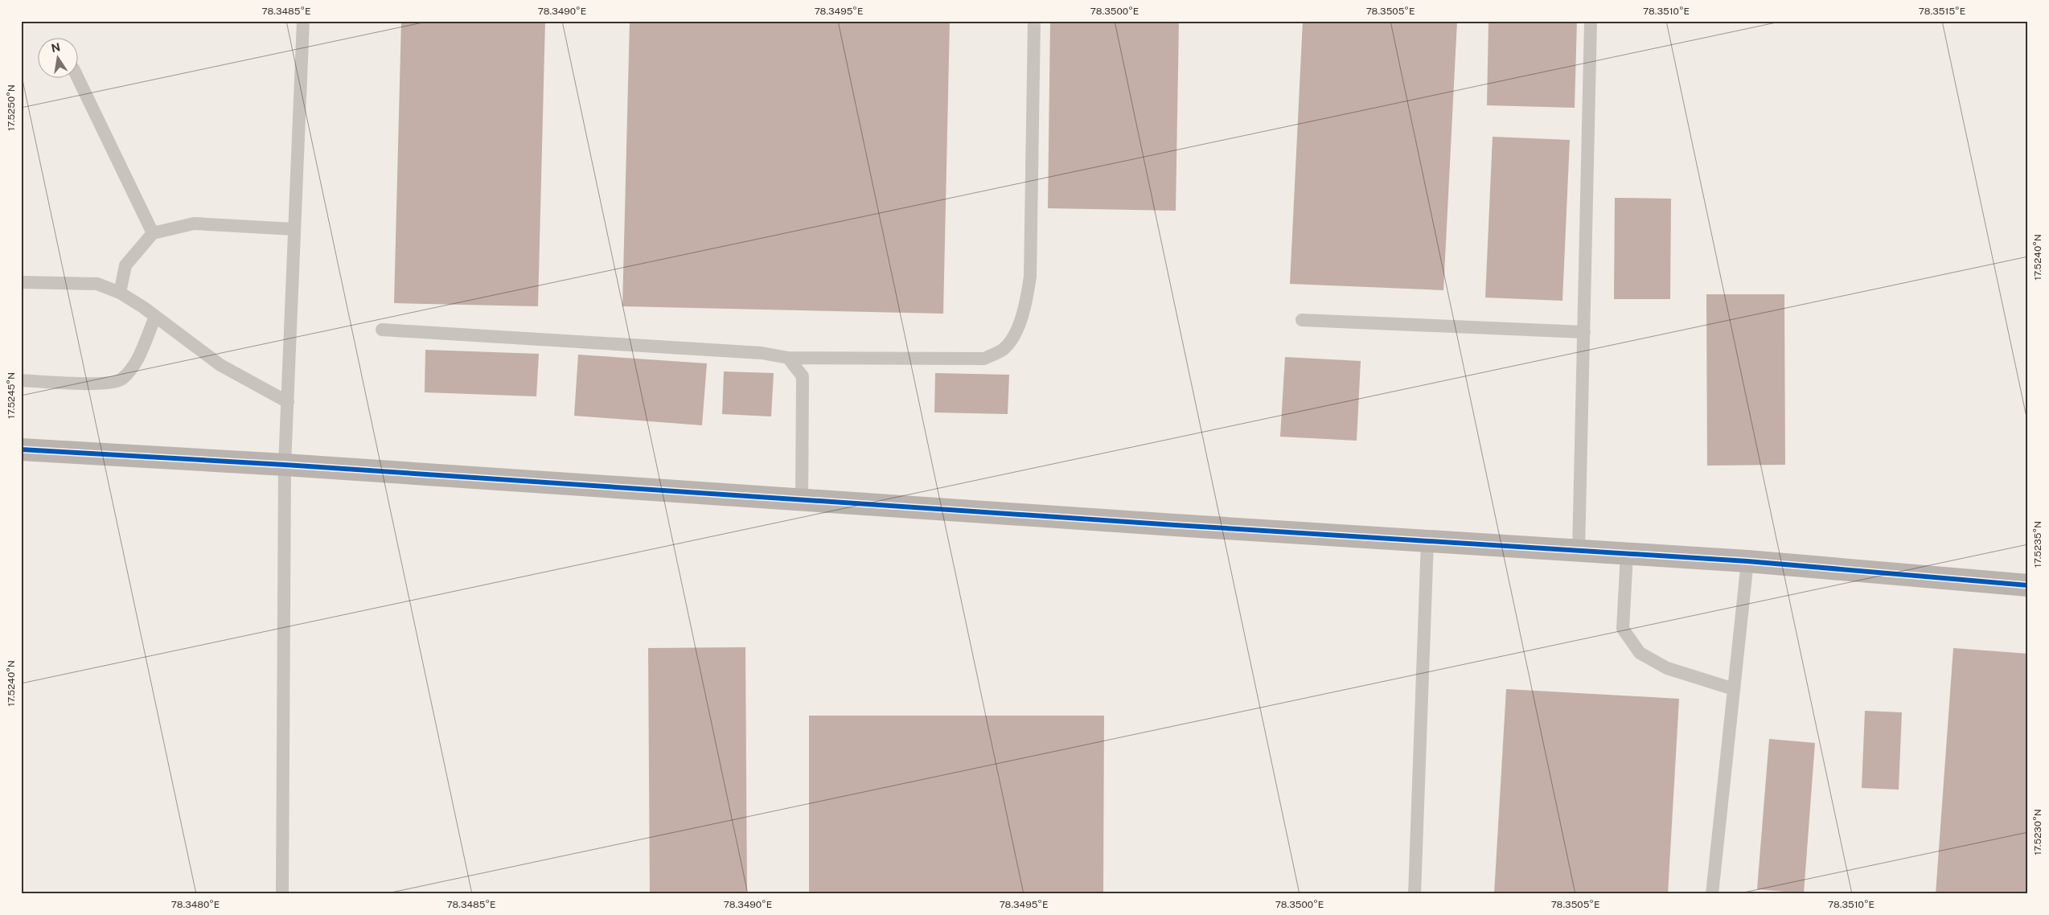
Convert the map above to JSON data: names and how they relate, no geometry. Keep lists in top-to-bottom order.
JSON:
{
  "north": "top",
  "coordinates": [
    "78.3485°E",
    "78.3490°E",
    "78.3495°E",
    "78.3500°E",
    "78.3505°E",
    "78.3510°E",
    "78.3515°E",
    "17.5250°N",
    "17.5240°N",
    "17.5245°N",
    "17.5235°N",
    "17.5230°N",
    "78.3480°E"
  ]
}
